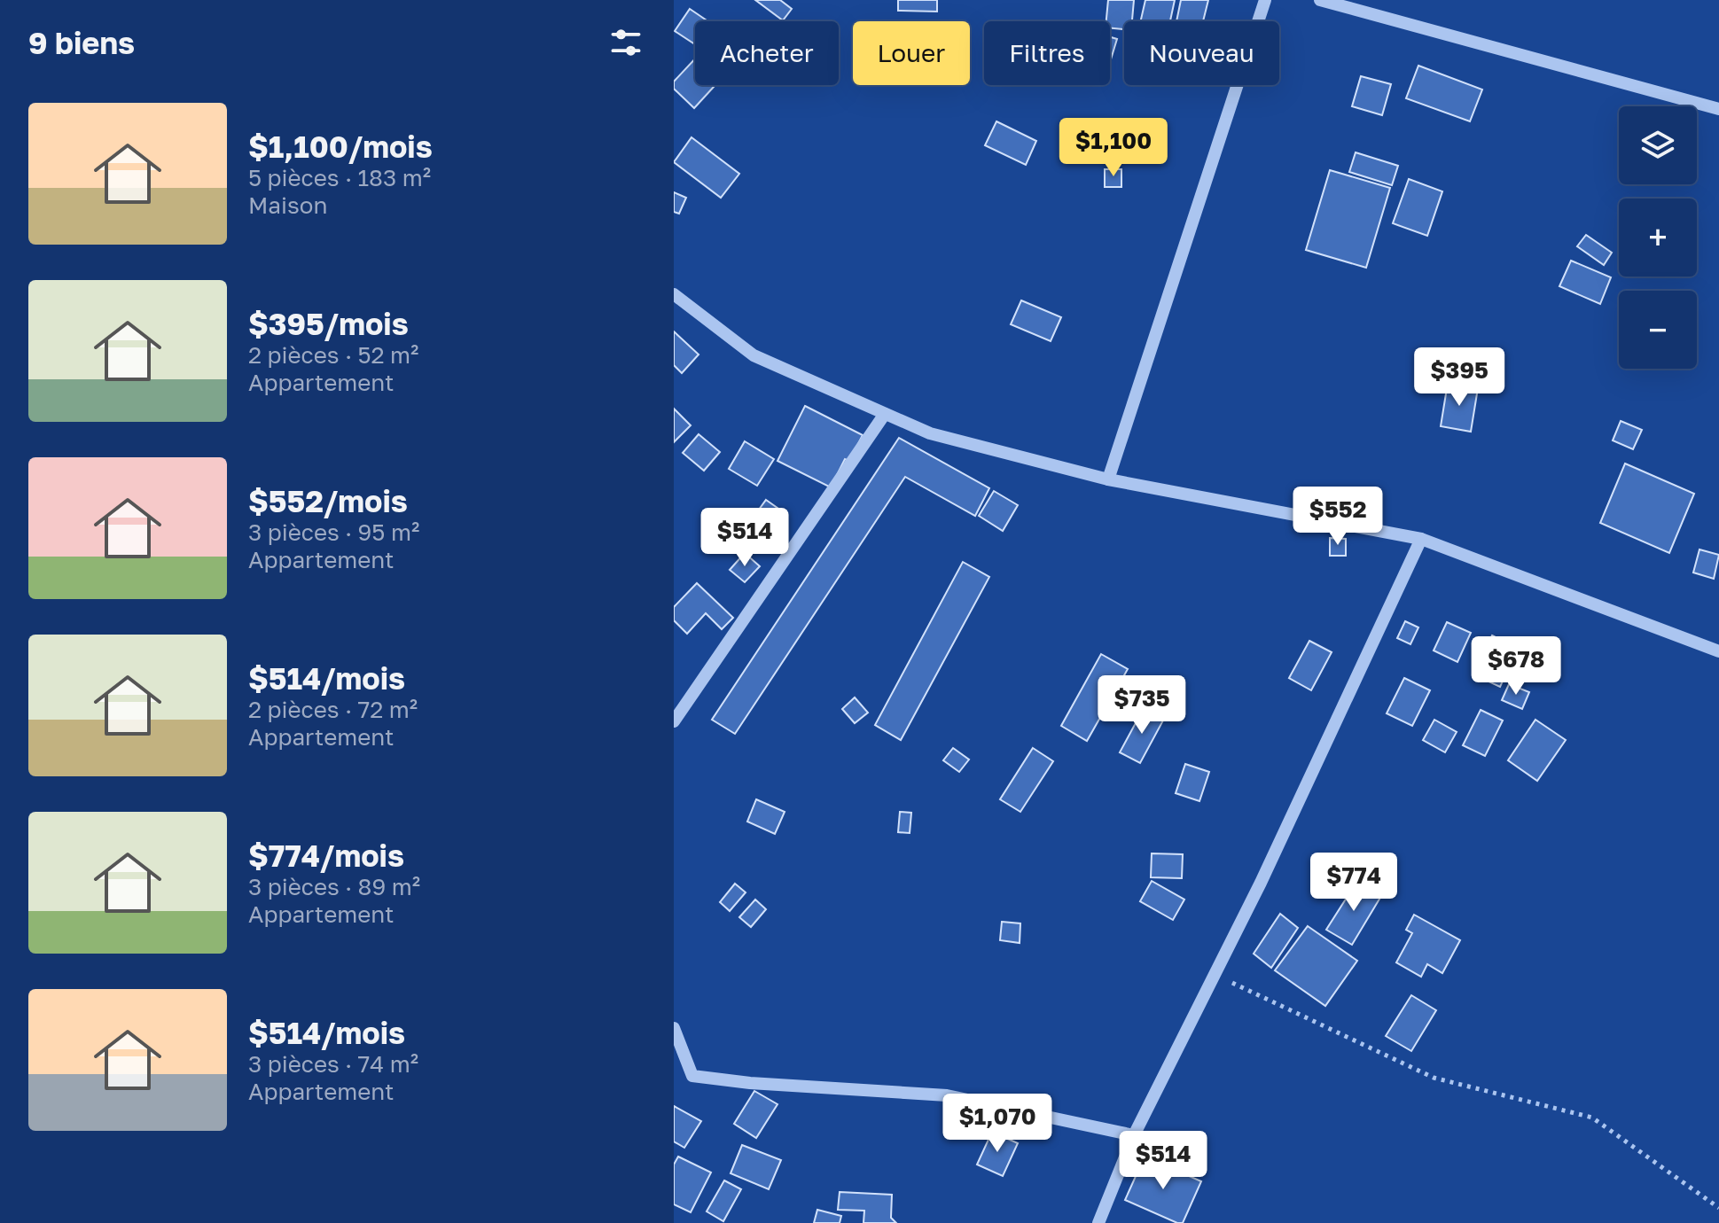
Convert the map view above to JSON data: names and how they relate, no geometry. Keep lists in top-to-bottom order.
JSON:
{
  "page": {
    "heading": "9 biens",
    "chip": [
      "Acheter",
      "Louer",
      "Filtres",
      "Nouveau"
    ],
    "list": [
      {
        "name": "$1,100/mois",
        "note": "5 pièces · 183 m² · Maison"
      },
      {
        "name": "$395/mois",
        "note": "2 pièces · 52 m² · Appartement"
      },
      {
        "name": "$552/mois",
        "note": "3 pièces · 95 m² · Appartement"
      },
      {
        "name": "$514/mois",
        "note": "2 pièces · 72 m² · Appartement"
      },
      {
        "name": "$774/mois",
        "note": "3 pièces · 89 m² · Appartement"
      },
      {
        "name": "$514/mois",
        "note": "3 pièces · 74 m² · Appartement"
      }
    ],
    "map_buttons": ["+", "−"],
    "price": [
      "$1,100",
      "$395",
      "$552",
      "$514",
      "$678",
      "$735",
      "$774",
      "$1,070",
      "$514"
    ]
  }
}
